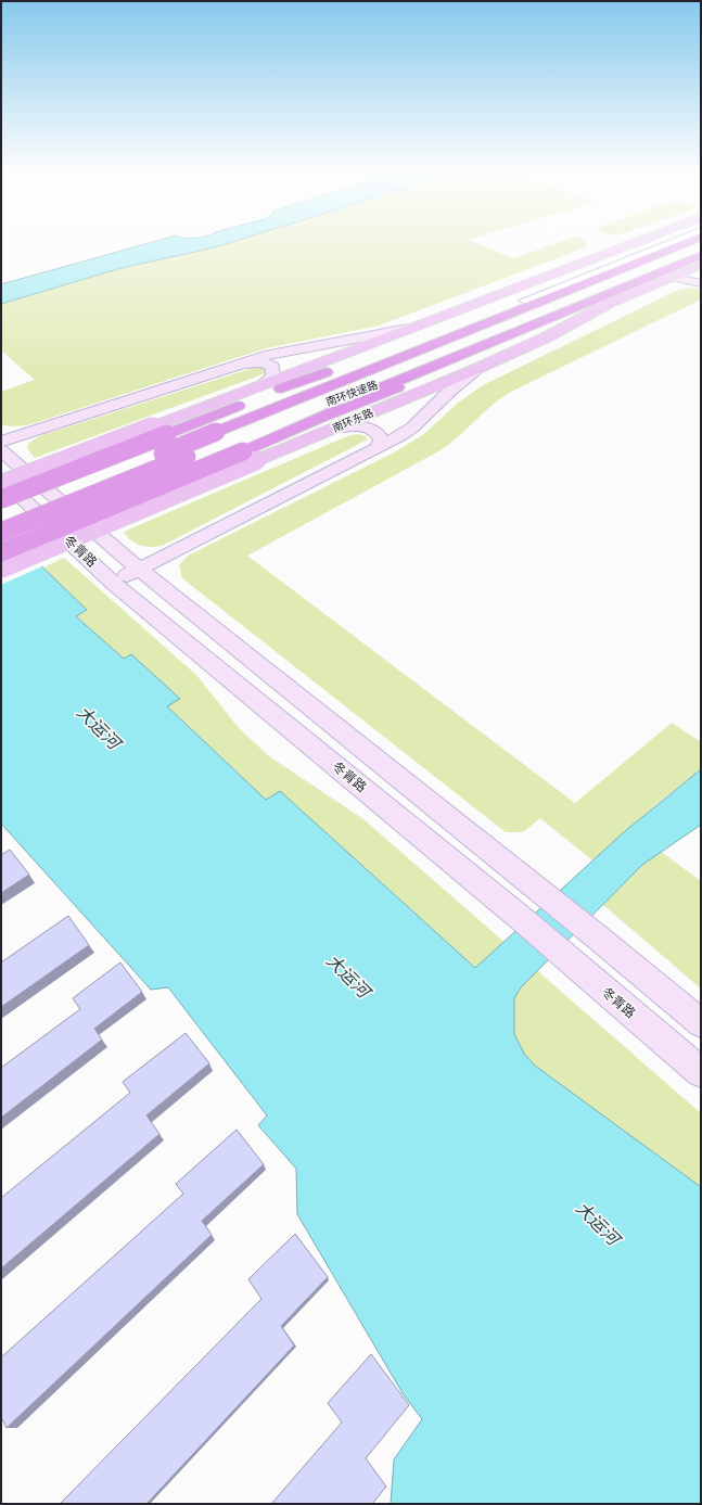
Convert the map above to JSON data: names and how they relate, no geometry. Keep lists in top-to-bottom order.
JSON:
{
  "streets": {
    "highway": ["南环快速路"],
    "main road": ["南环东路", "冬青路"]
  },
  "crossings": [
    ["南环快速路", "南环东路"]
  ],
  "water": ["大运河"]
}
